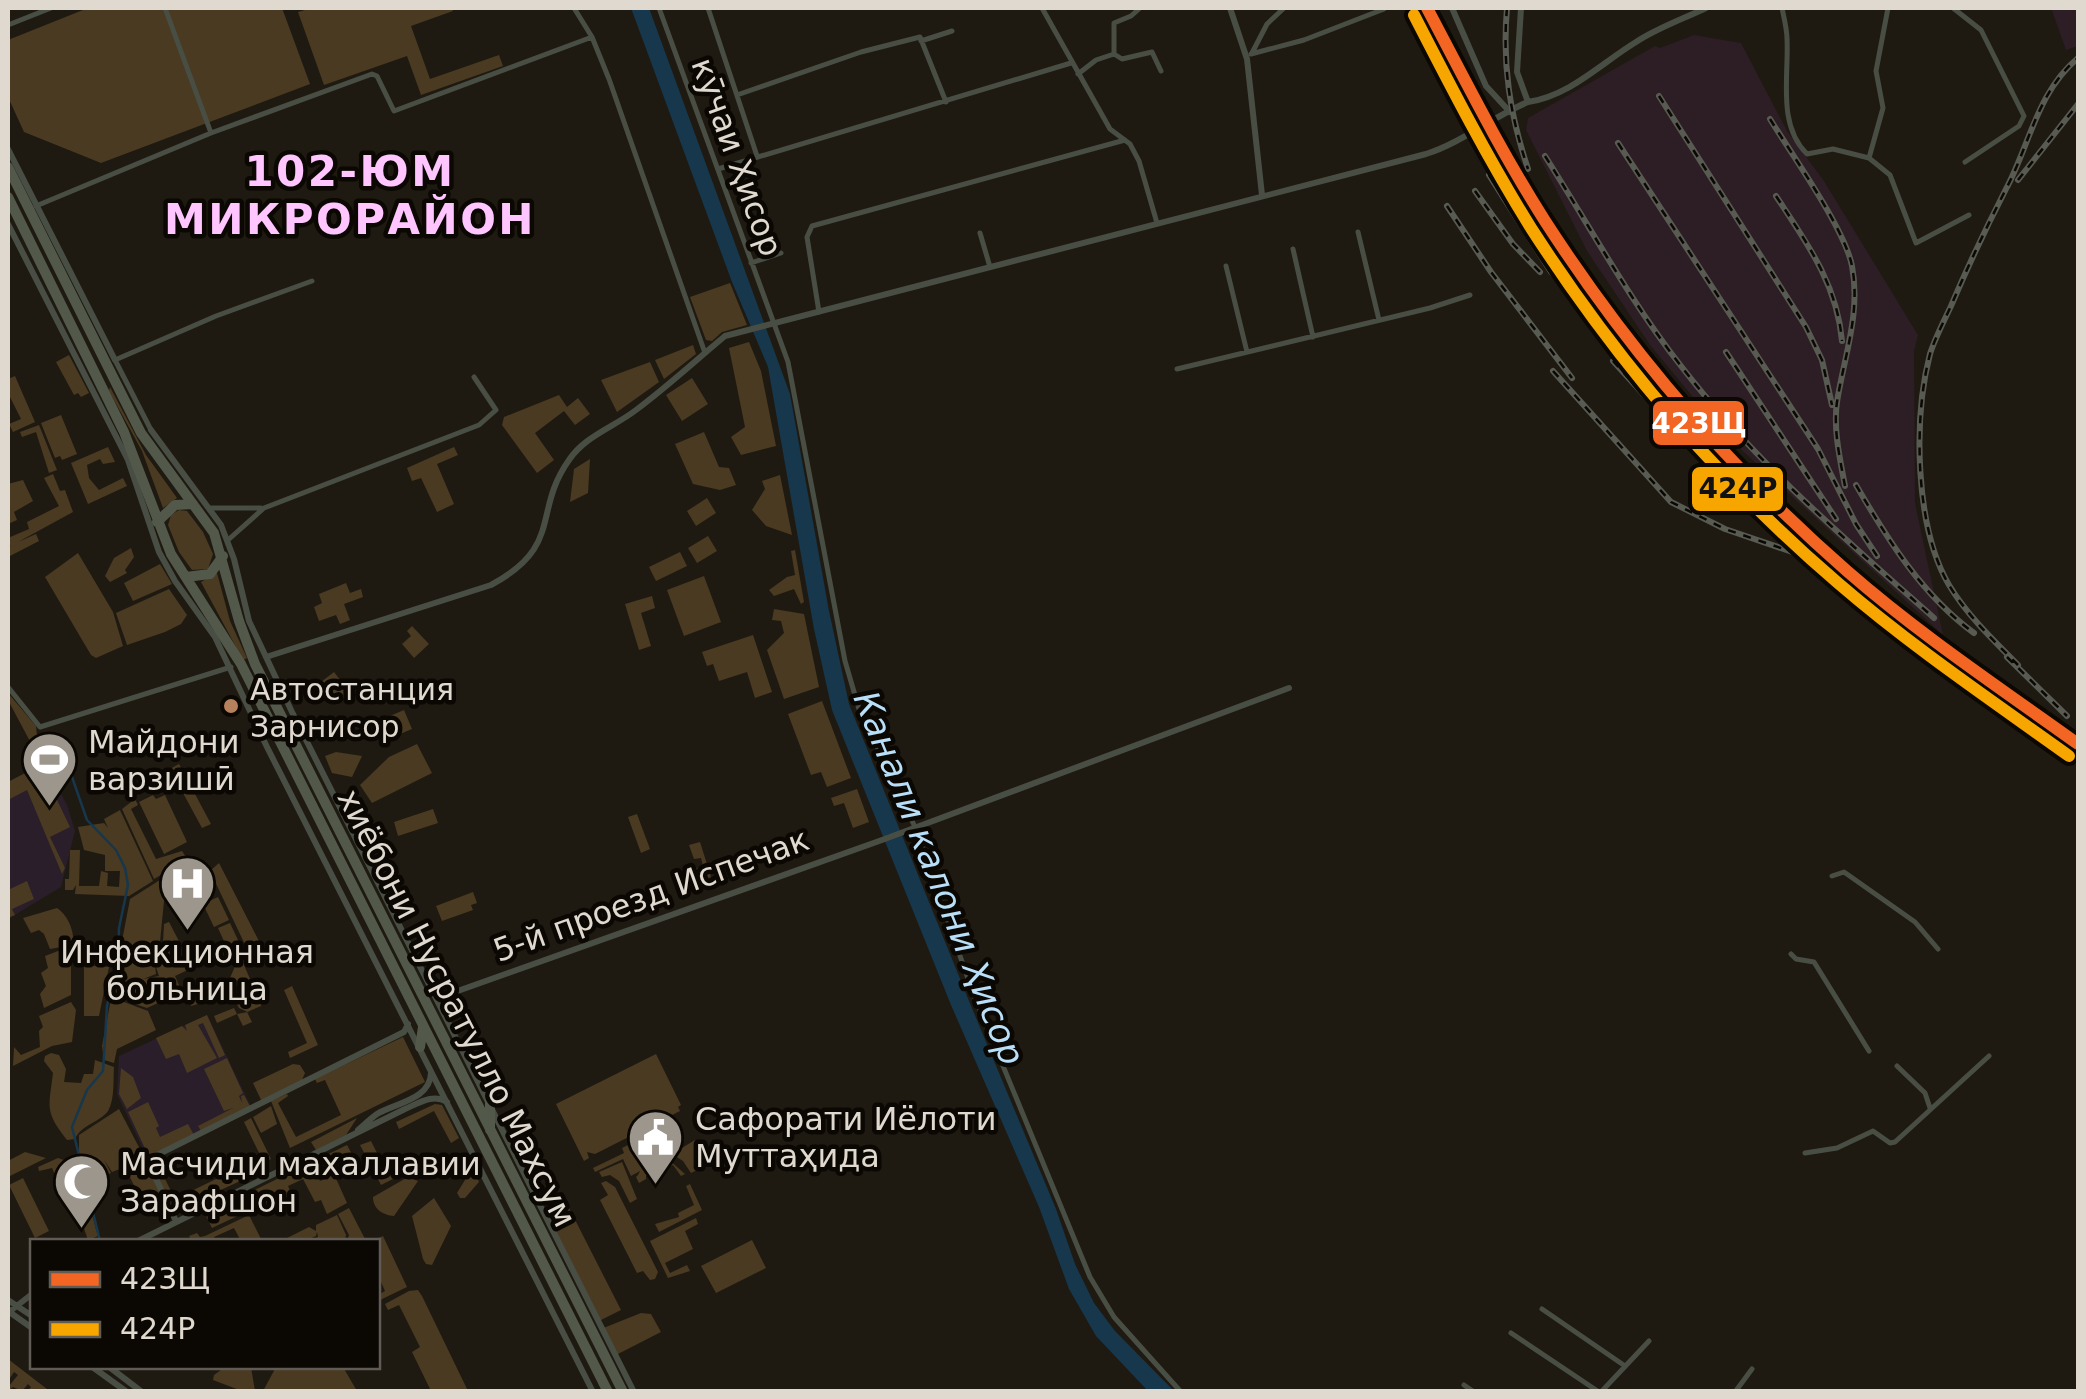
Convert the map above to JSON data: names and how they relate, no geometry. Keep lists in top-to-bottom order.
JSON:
{
  "streets": {
    "highway": ["хиёбони Нусратулло Махсум"],
    "street": ["кӯчаи Ҳисор", "5-й проезд Испечак"]
  },
  "crossings": [
    ["кӯчаи Ҳисор", "5-й проезд Испечак"]
  ],
  "districts": ["102-ЮМ МИКРОРАЙОН"],
  "water": ["Канали калони Ҳисор"],
  "places": {
    "other": ["Автостанция Зарнисор"],
    "sports": ["Майдони варзишӣ"],
    "hospital": ["Инфекционная больница"],
    "public building": ["Сафорати Иёлоти Муттаҳида"],
    "mosque": ["Масчиди махаллавии Зарафшон"]
  },
  "lines": ["transit line 423Щ", "transit line 424Р"],
  "legend": ["423Щ", "424Р"]
}
